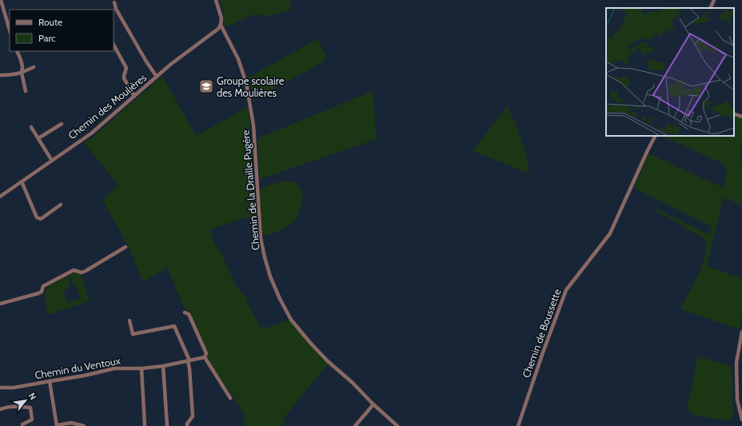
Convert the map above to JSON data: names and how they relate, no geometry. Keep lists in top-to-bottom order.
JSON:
{
  "streets": {
    "street": [
      "Chemin des Moulières",
      "Chemin de la Draille Pugère",
      "Chemin de Boussette",
      "Chemin du Ventoux"
    ]
  },
  "crossings": [
    ["Chemin des Moulières", "Chemin de la Draille Pugère"]
  ],
  "places": {
    "school or university": ["Groupe scolaire des Moulières"]
  },
  "legend": ["Route", "Parc"],
  "north": "top right"
}
